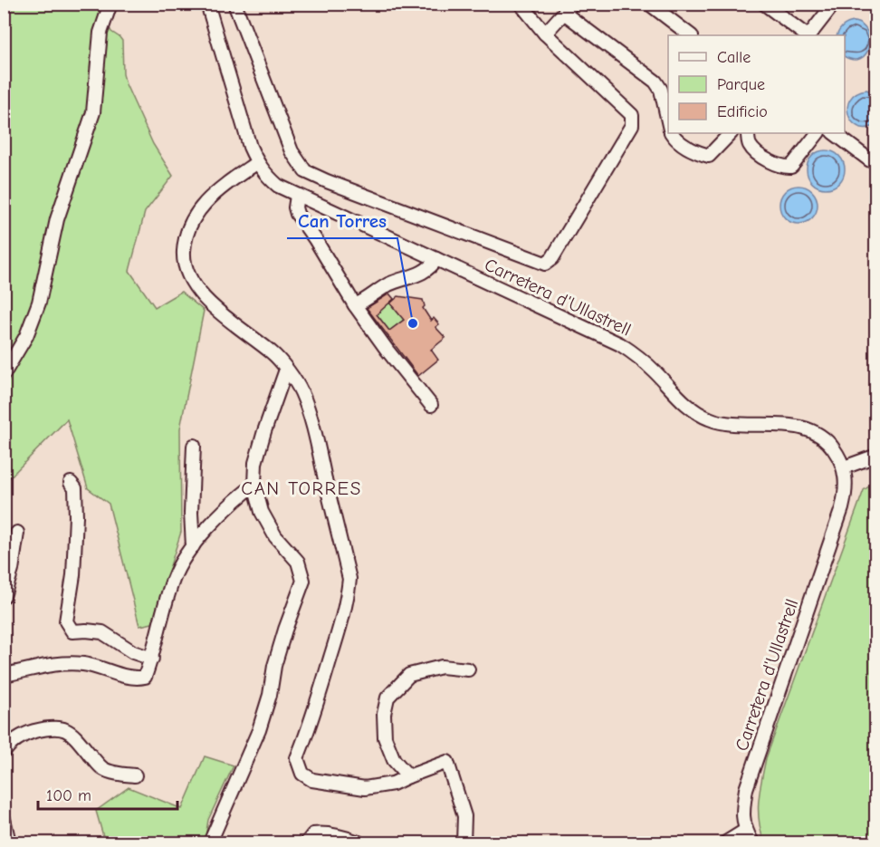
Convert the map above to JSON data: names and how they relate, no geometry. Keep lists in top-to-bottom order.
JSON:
{
  "streets": {
    "street": ["Carretera d'Ullastrell"]
  },
  "districts": ["CAN TORRES"],
  "places": ["Can Torres"],
  "legend": ["Calle", "Parque", "Edificio"],
  "scale_bar": "100 m"
}
